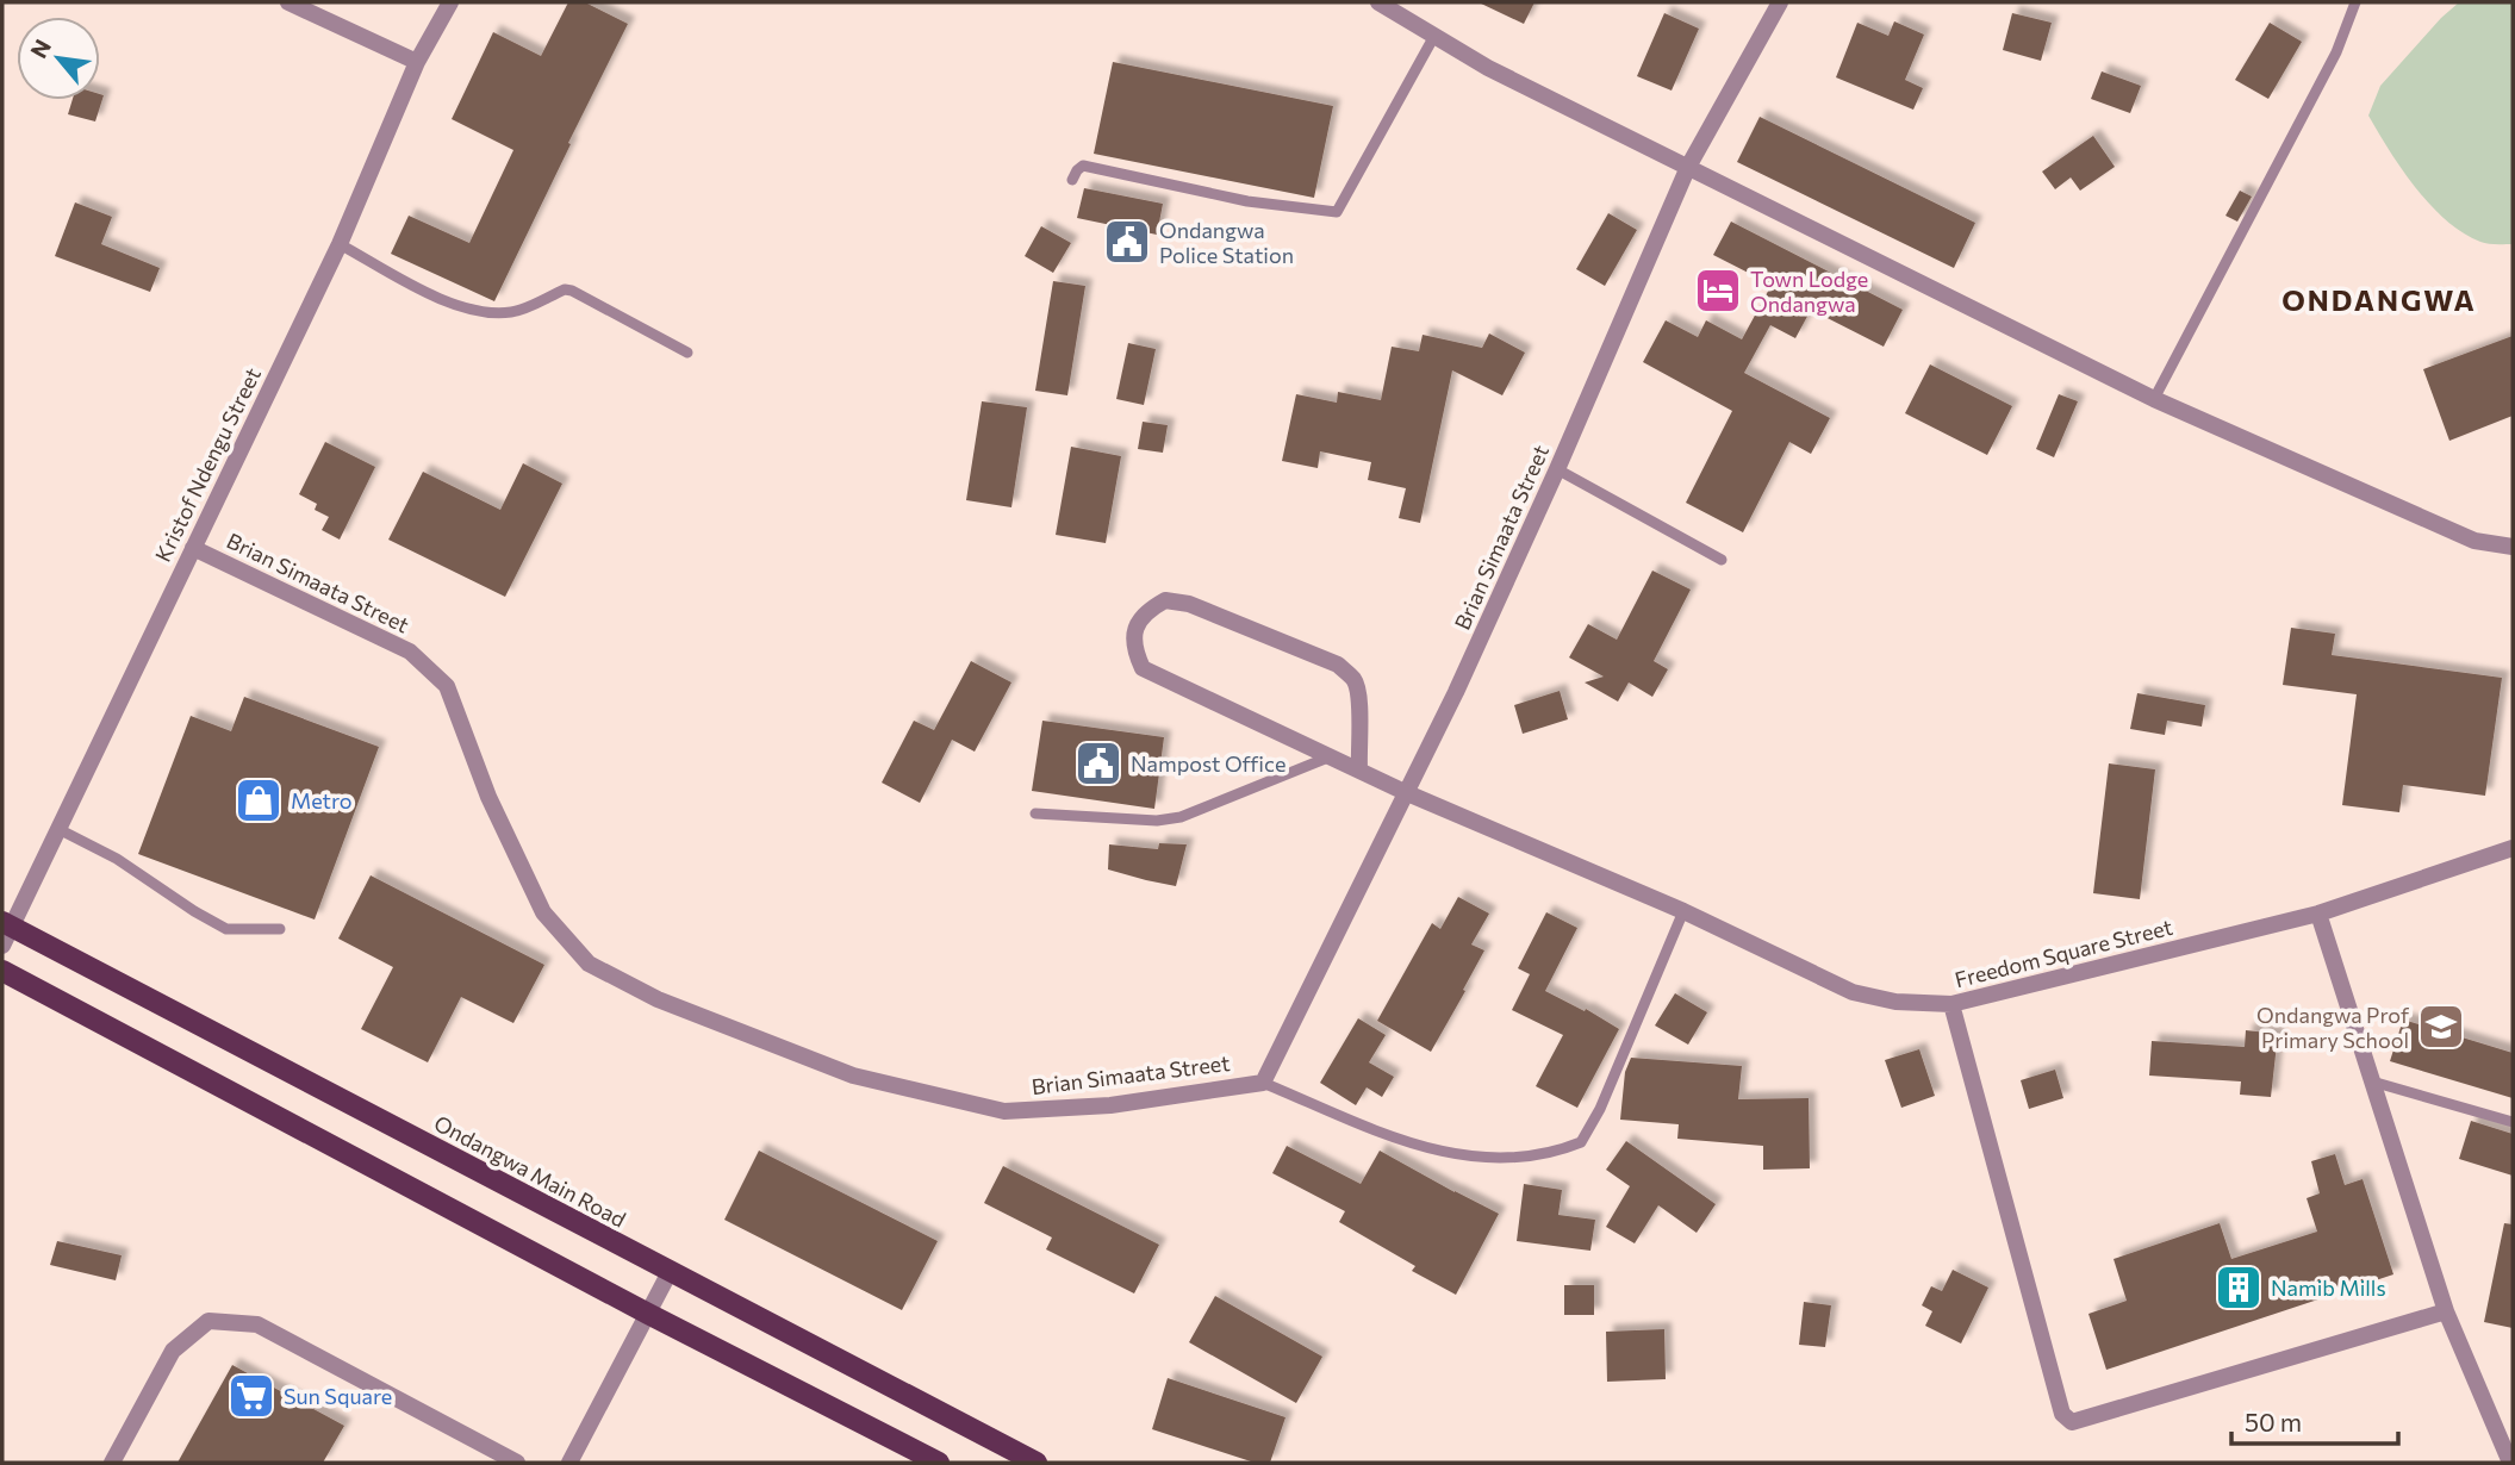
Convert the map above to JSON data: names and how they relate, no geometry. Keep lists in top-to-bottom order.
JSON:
{
  "streets": {
    "main road": ["Ondangwa Main Road"],
    "street": ["Kristof Ndengu Street", "Brian Simaata Street", "Freedom Square Street"]
  },
  "crossings": [
    ["Kristof Ndengu Street", "Brian Simaata Street"],
    ["Kristof Ndengu Street", "Ondangwa Main Road"],
    ["Brian Simaata Street", "Freedom Square Street"]
  ],
  "districts": ["ONDANGWA"],
  "places": {
    "public building": ["Ondangwa Police Station", "Nampost Office"],
    "hotel": ["Town Lodge Ondangwa"],
    "shop": ["Metro"],
    "school or university": ["Ondangwa Prof Primary School"],
    "building": ["Namib Mills"],
    "supermarket": ["Sun Square"]
  },
  "scale_bar": "50 m",
  "north": "top left"
}
